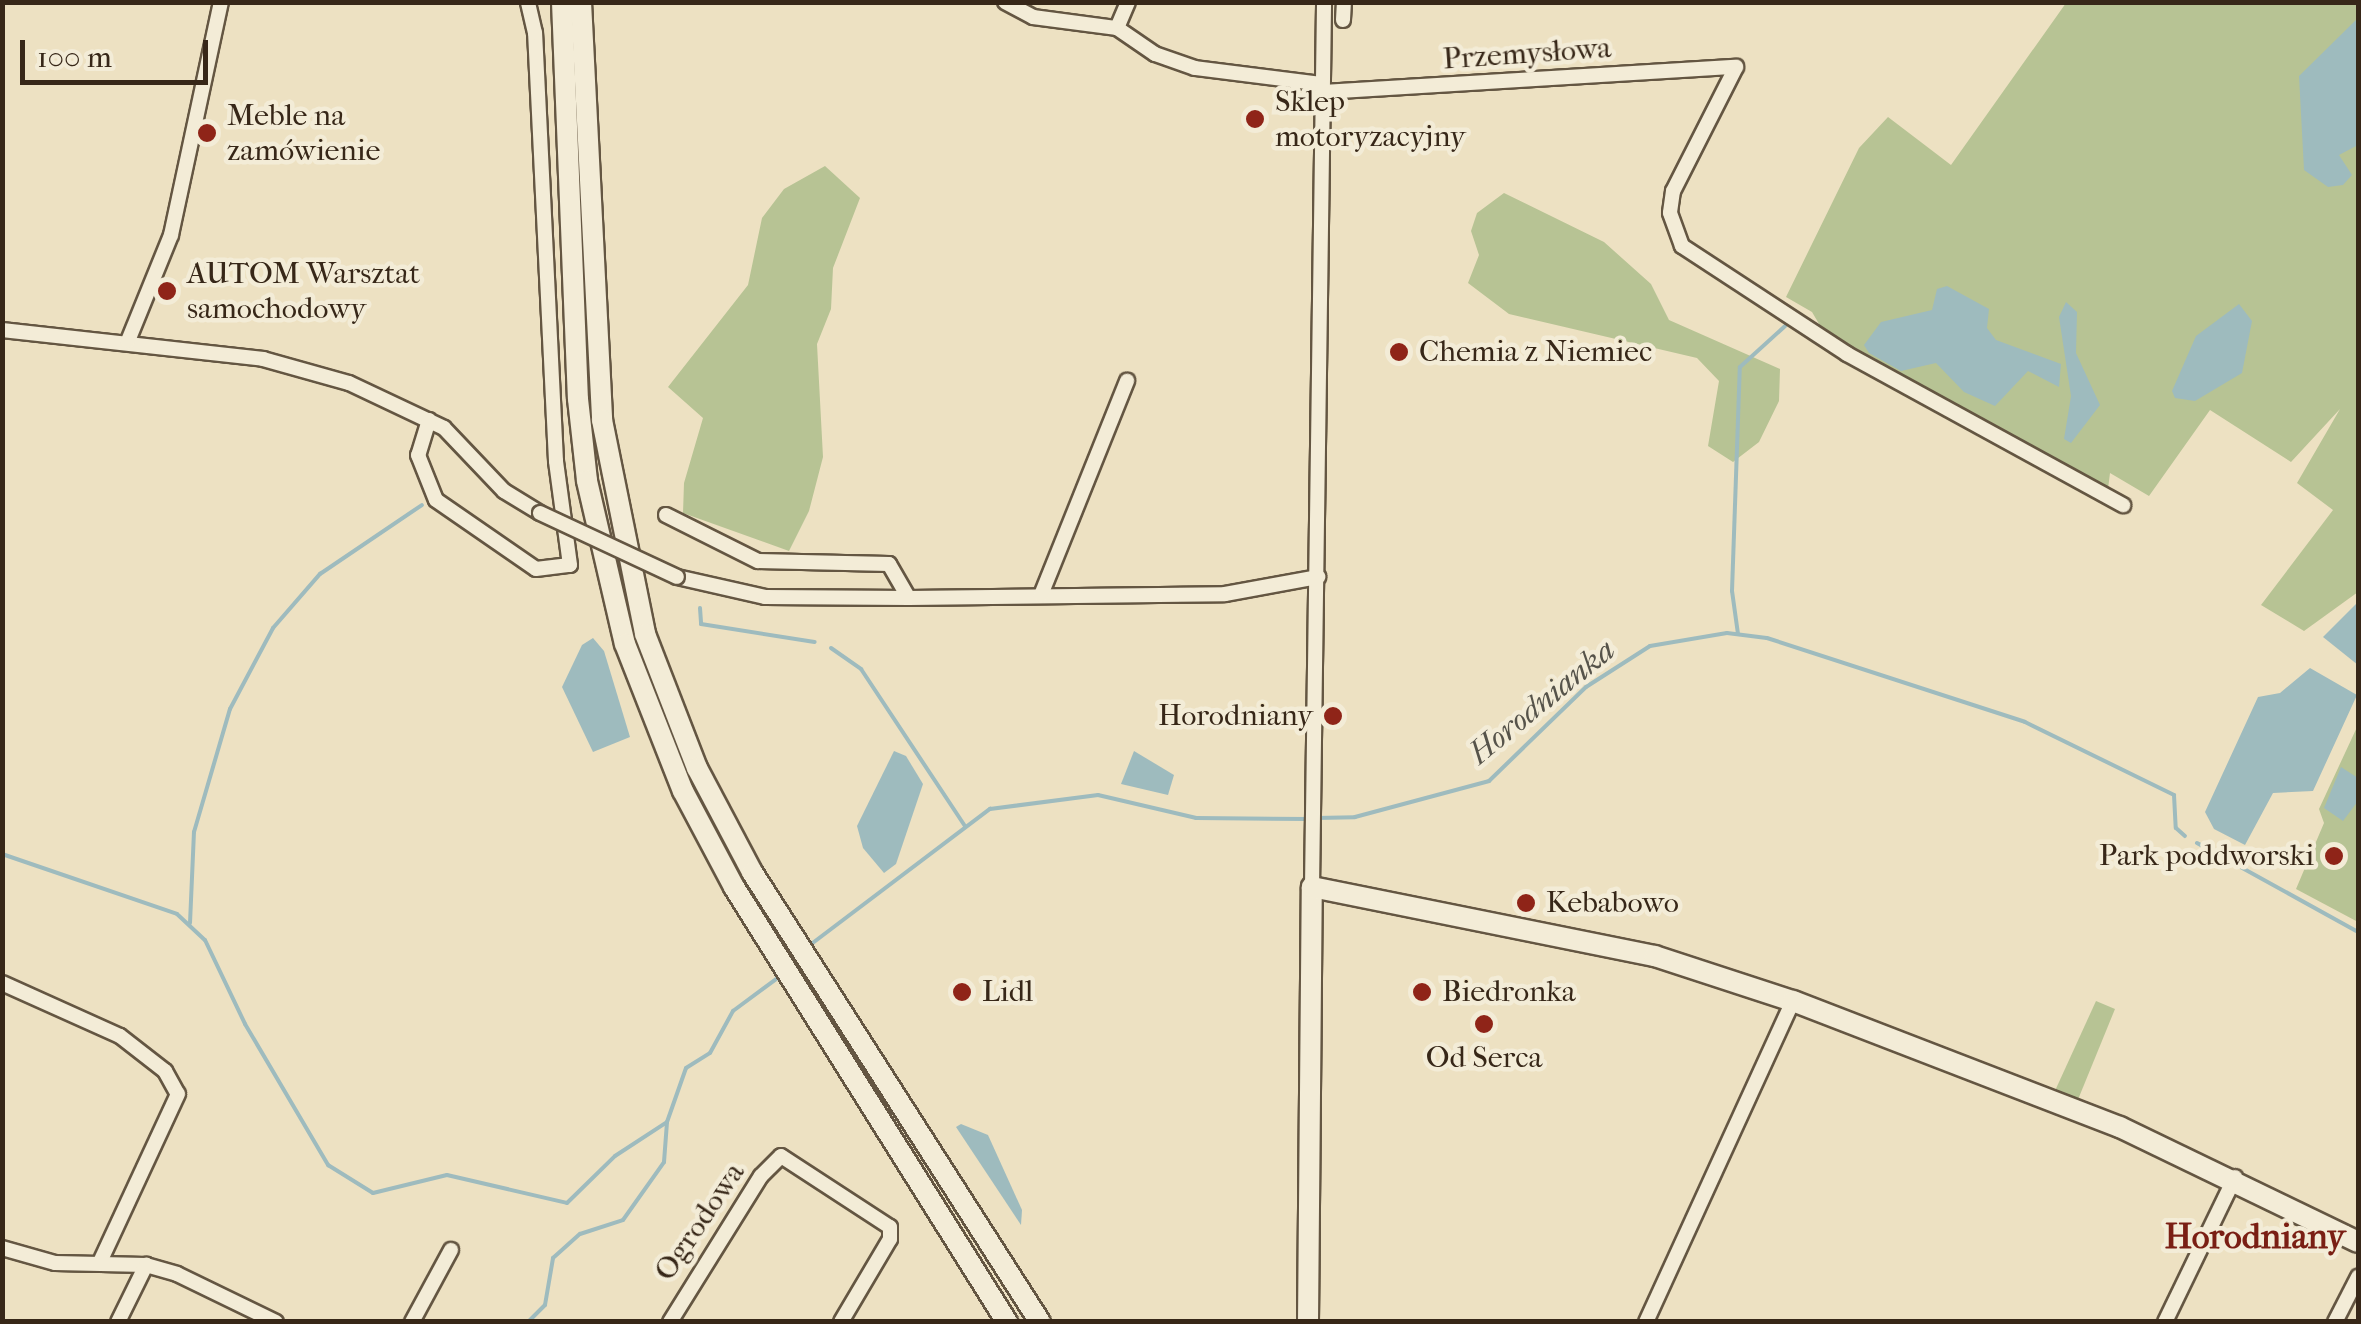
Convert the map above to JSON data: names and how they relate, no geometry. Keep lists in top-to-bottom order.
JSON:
{
  "streets": {
    "street": ["Przemysłowa", "Ogrodowa"]
  },
  "districts": ["Horodniany"],
  "water": ["Horodnianka"],
  "places": [
    "Sklep motoryzacyjny",
    "Meble na zamówienie",
    "AUTOM Warsztat samochodowy",
    "Chemia z Niemiec",
    "Horodniany",
    "Park poddworski",
    "Kebabowo",
    "Lidl",
    "Biedronka",
    "Od Serca"
  ],
  "scale_bar": "100 m"
}
